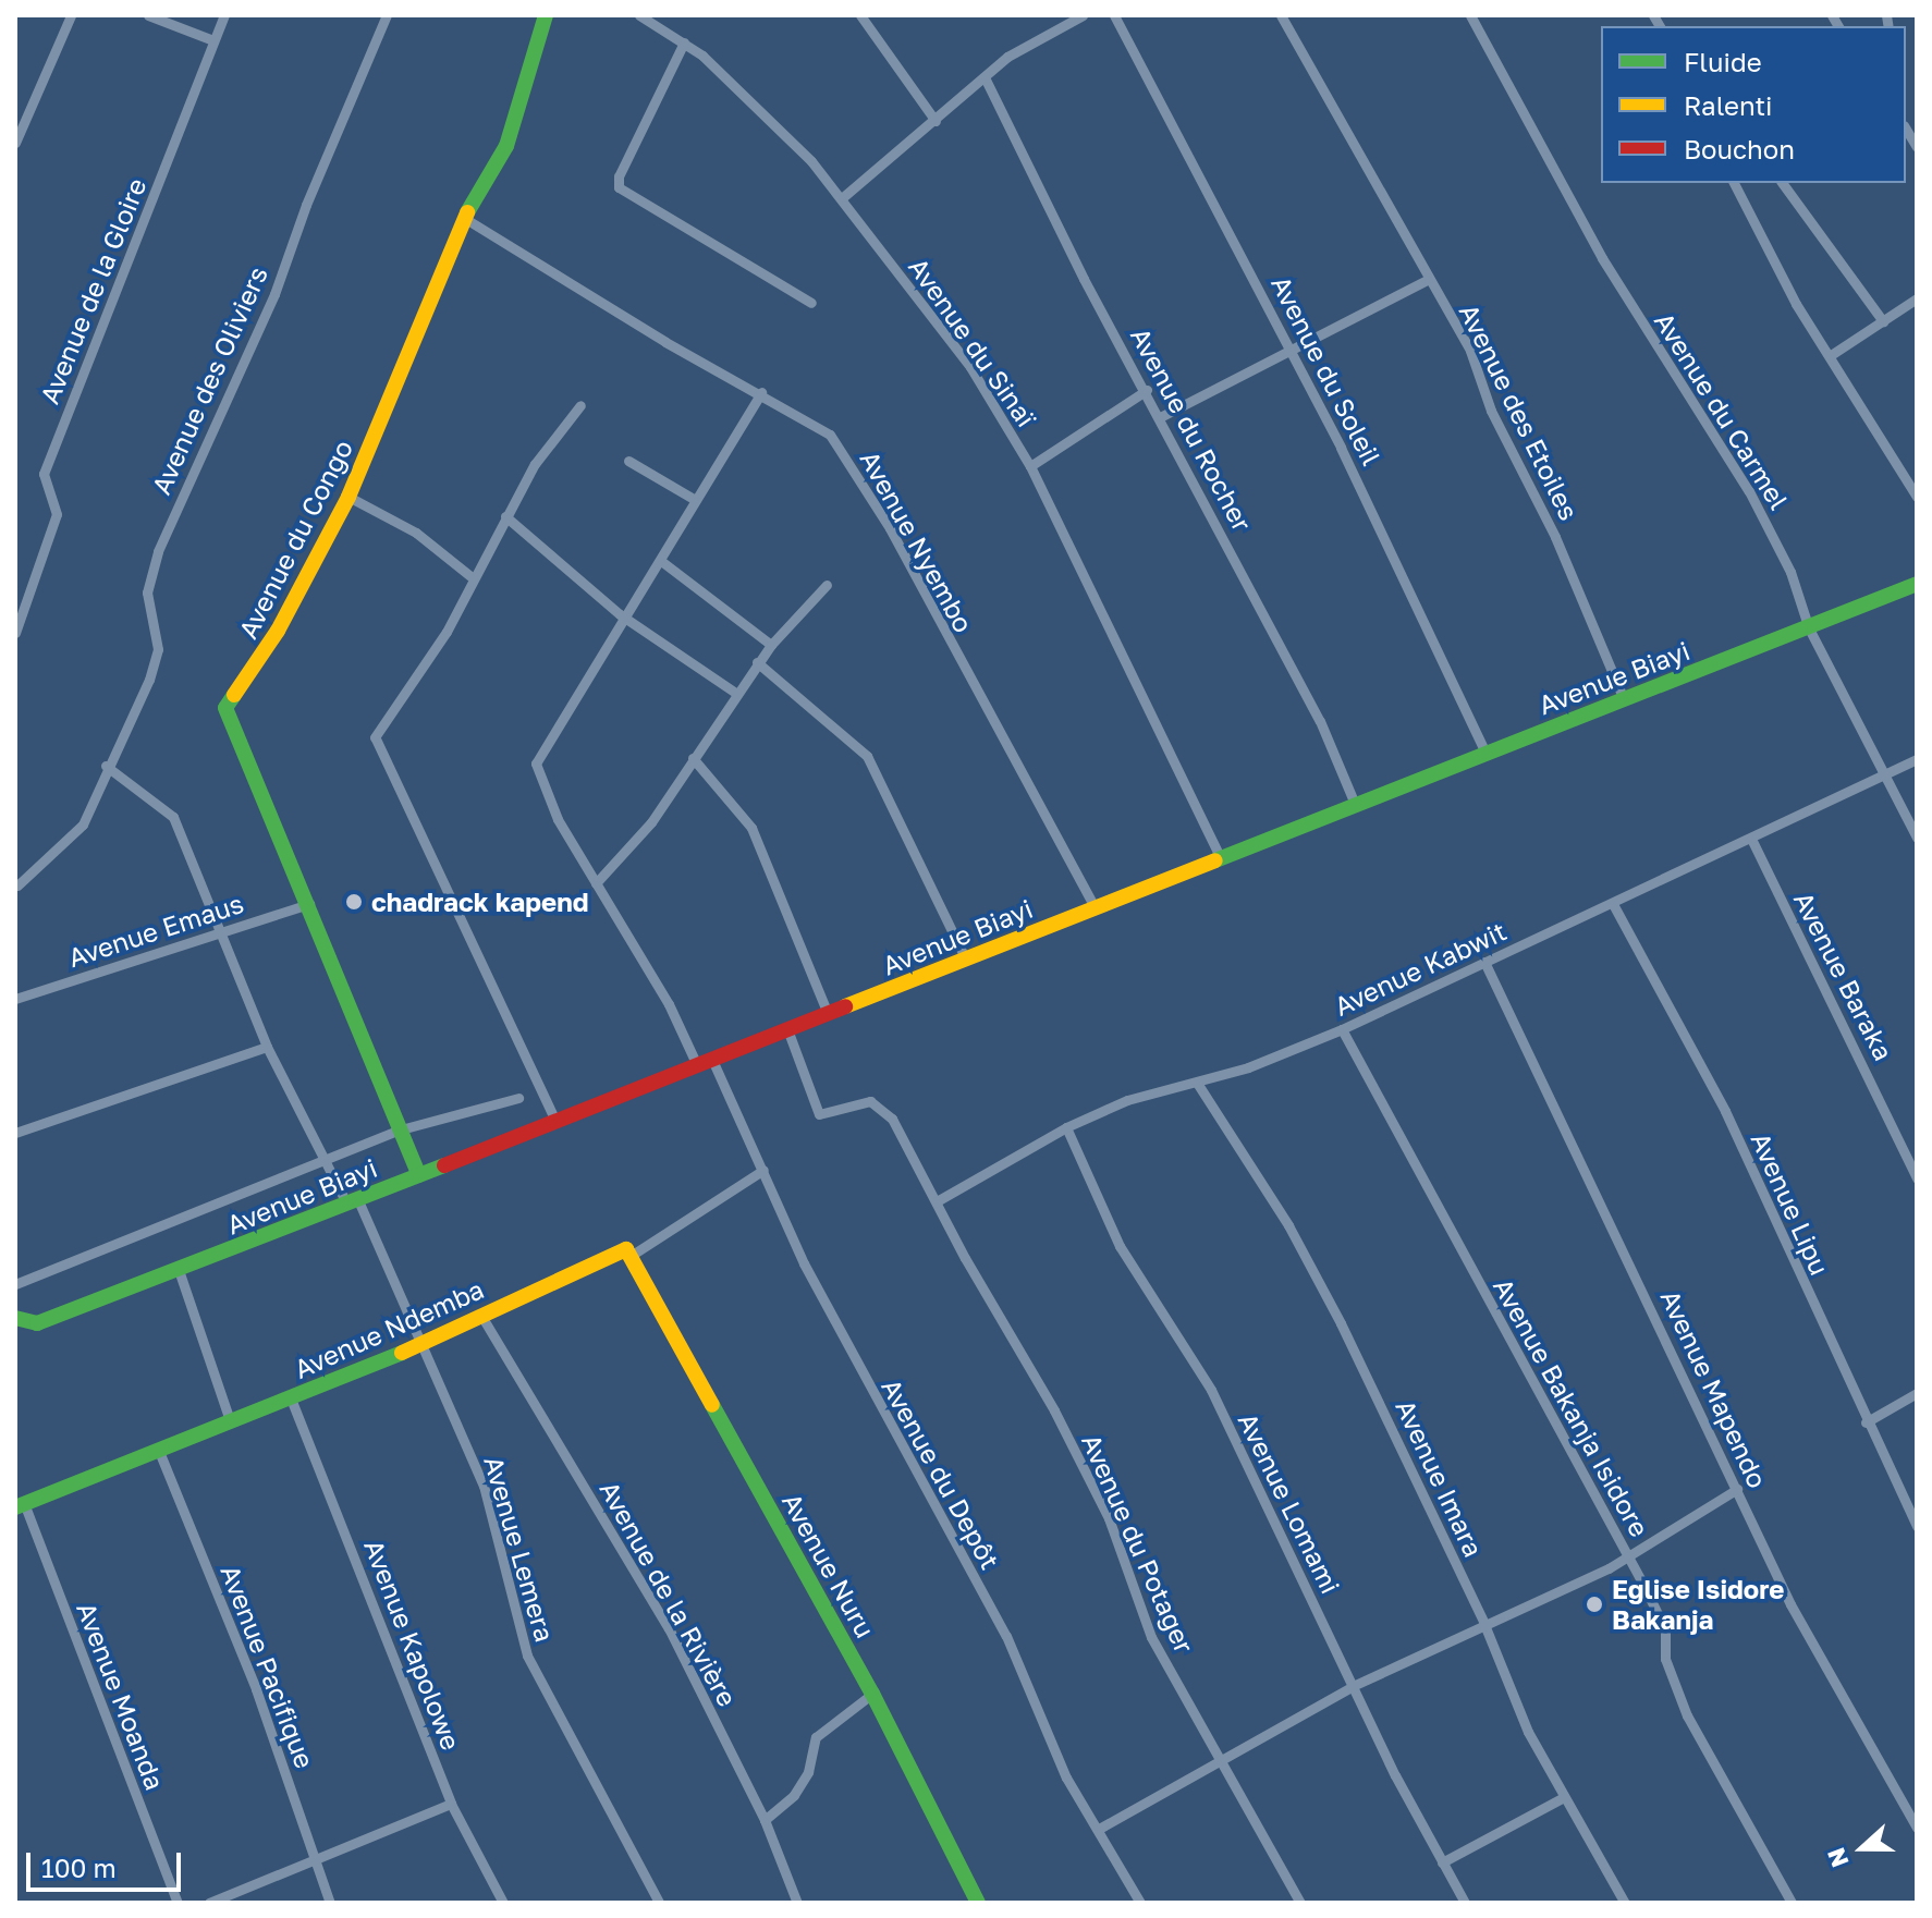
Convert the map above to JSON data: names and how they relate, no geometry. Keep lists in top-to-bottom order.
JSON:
{
  "streets": {
    "street": [
      "Avenue de la Gloire",
      "Avenue du Sinaï",
      "Avenue du Soleil",
      "Avenue des Oliviers",
      "Avenue du Carmel",
      "Avenue des Etoiles",
      "Avenue du Rocher",
      "Avenue du Congo",
      "Avenue Nyembo",
      "Avenue Biayi",
      "Avenue Emaus",
      "Avenue Kabwit",
      "Avenue Baraka",
      "Avenue Lipu",
      "Avenue Ndemba",
      "Avenue Mapendo",
      "Avenue Bakanja Isidore",
      "Avenue du Depôt",
      "Avenue Imara",
      "Avenue Lomami",
      "Avenue du Potager",
      "Avenue Lemera",
      "Avenue Nuru",
      "Avenue de la Rivière",
      "Avenue Kapolowe",
      "Avenue Pacifique",
      "Avenue Moanda"
    ]
  },
  "crossings": [
    ["Avenue du Sinaï", "Avenue Biayi"],
    ["Avenue du Soleil", "Avenue Biayi"],
    ["Avenue du Carmel", "Avenue Biayi"],
    ["Avenue du Carmel", "Avenue Kabwit"],
    ["Avenue des Etoiles", "Avenue Biayi"],
    ["Avenue du Rocher", "Avenue Biayi"],
    ["Avenue du Congo", "Avenue Nyembo"],
    ["Avenue du Congo", "Avenue Biayi"],
    ["Avenue du Congo", "Avenue Emaus"],
    ["Avenue Nyembo", "Avenue Biayi"],
    ["Avenue Biayi", "Avenue du Depôt"],
    ["Avenue Biayi", "Avenue du Potager"],
    ["Avenue Biayi", "Avenue Lemera"],
    ["Avenue Kabwit", "Avenue Baraka"],
    ["Avenue Kabwit", "Avenue Lipu"],
    ["Avenue Kabwit", "Avenue Mapendo"],
    ["Avenue Kabwit", "Avenue Bakanja Isidore"],
    ["Avenue Kabwit", "Avenue Imara"],
    ["Avenue Kabwit", "Avenue Lomami"],
    ["Avenue Kabwit", "Avenue du Potager"],
    ["Avenue Ndemba", "Avenue du Depôt"],
    ["Avenue Ndemba", "Avenue Lemera"],
    ["Avenue Ndemba", "Avenue Nuru"],
    ["Avenue Ndemba", "Avenue de la Rivière"],
    ["Avenue Ndemba", "Avenue Kapolowe"],
    ["Avenue Ndemba", "Avenue Pacifique"],
    ["Avenue Ndemba", "Avenue Moanda"]
  ],
  "places": ["chadrack kapend", "Eglise Isidore Bakanja"],
  "legend": ["Fluide", "Ralenti", "Bouchon"],
  "scale_bar": "100 m",
  "north": "left"
}
